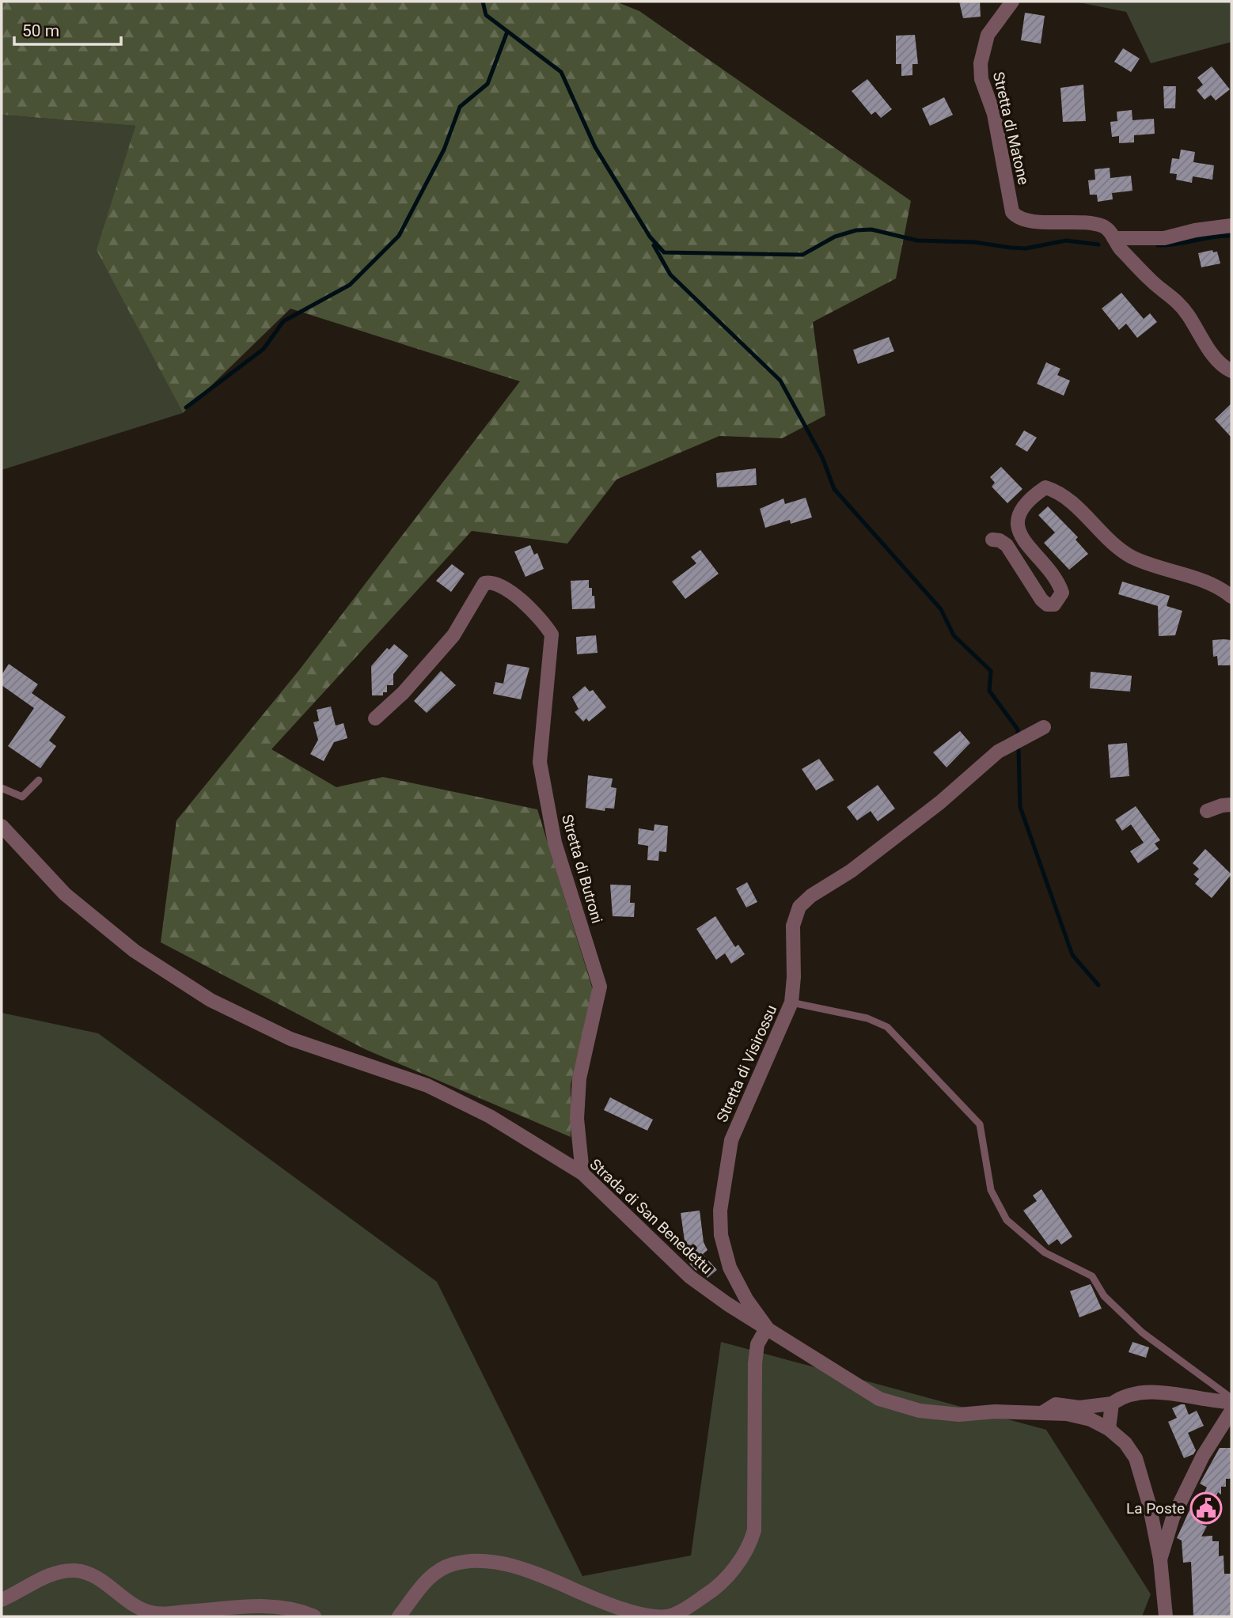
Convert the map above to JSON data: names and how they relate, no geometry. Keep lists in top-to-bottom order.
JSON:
{
  "streets": {
    "street": [
      "Stretta di Matone",
      "Stretta di Butroni",
      "Stretta di Visirossu",
      "Strada di San Benedettu"
    ]
  },
  "crossings": [
    ["Stretta di Butroni", "Strada di San Benedettu"],
    ["Stretta di Visirossu", "Strada di San Benedettu"]
  ],
  "places": {
    "public building": ["La Poste"]
  },
  "scale_bar": "50 m"
}
